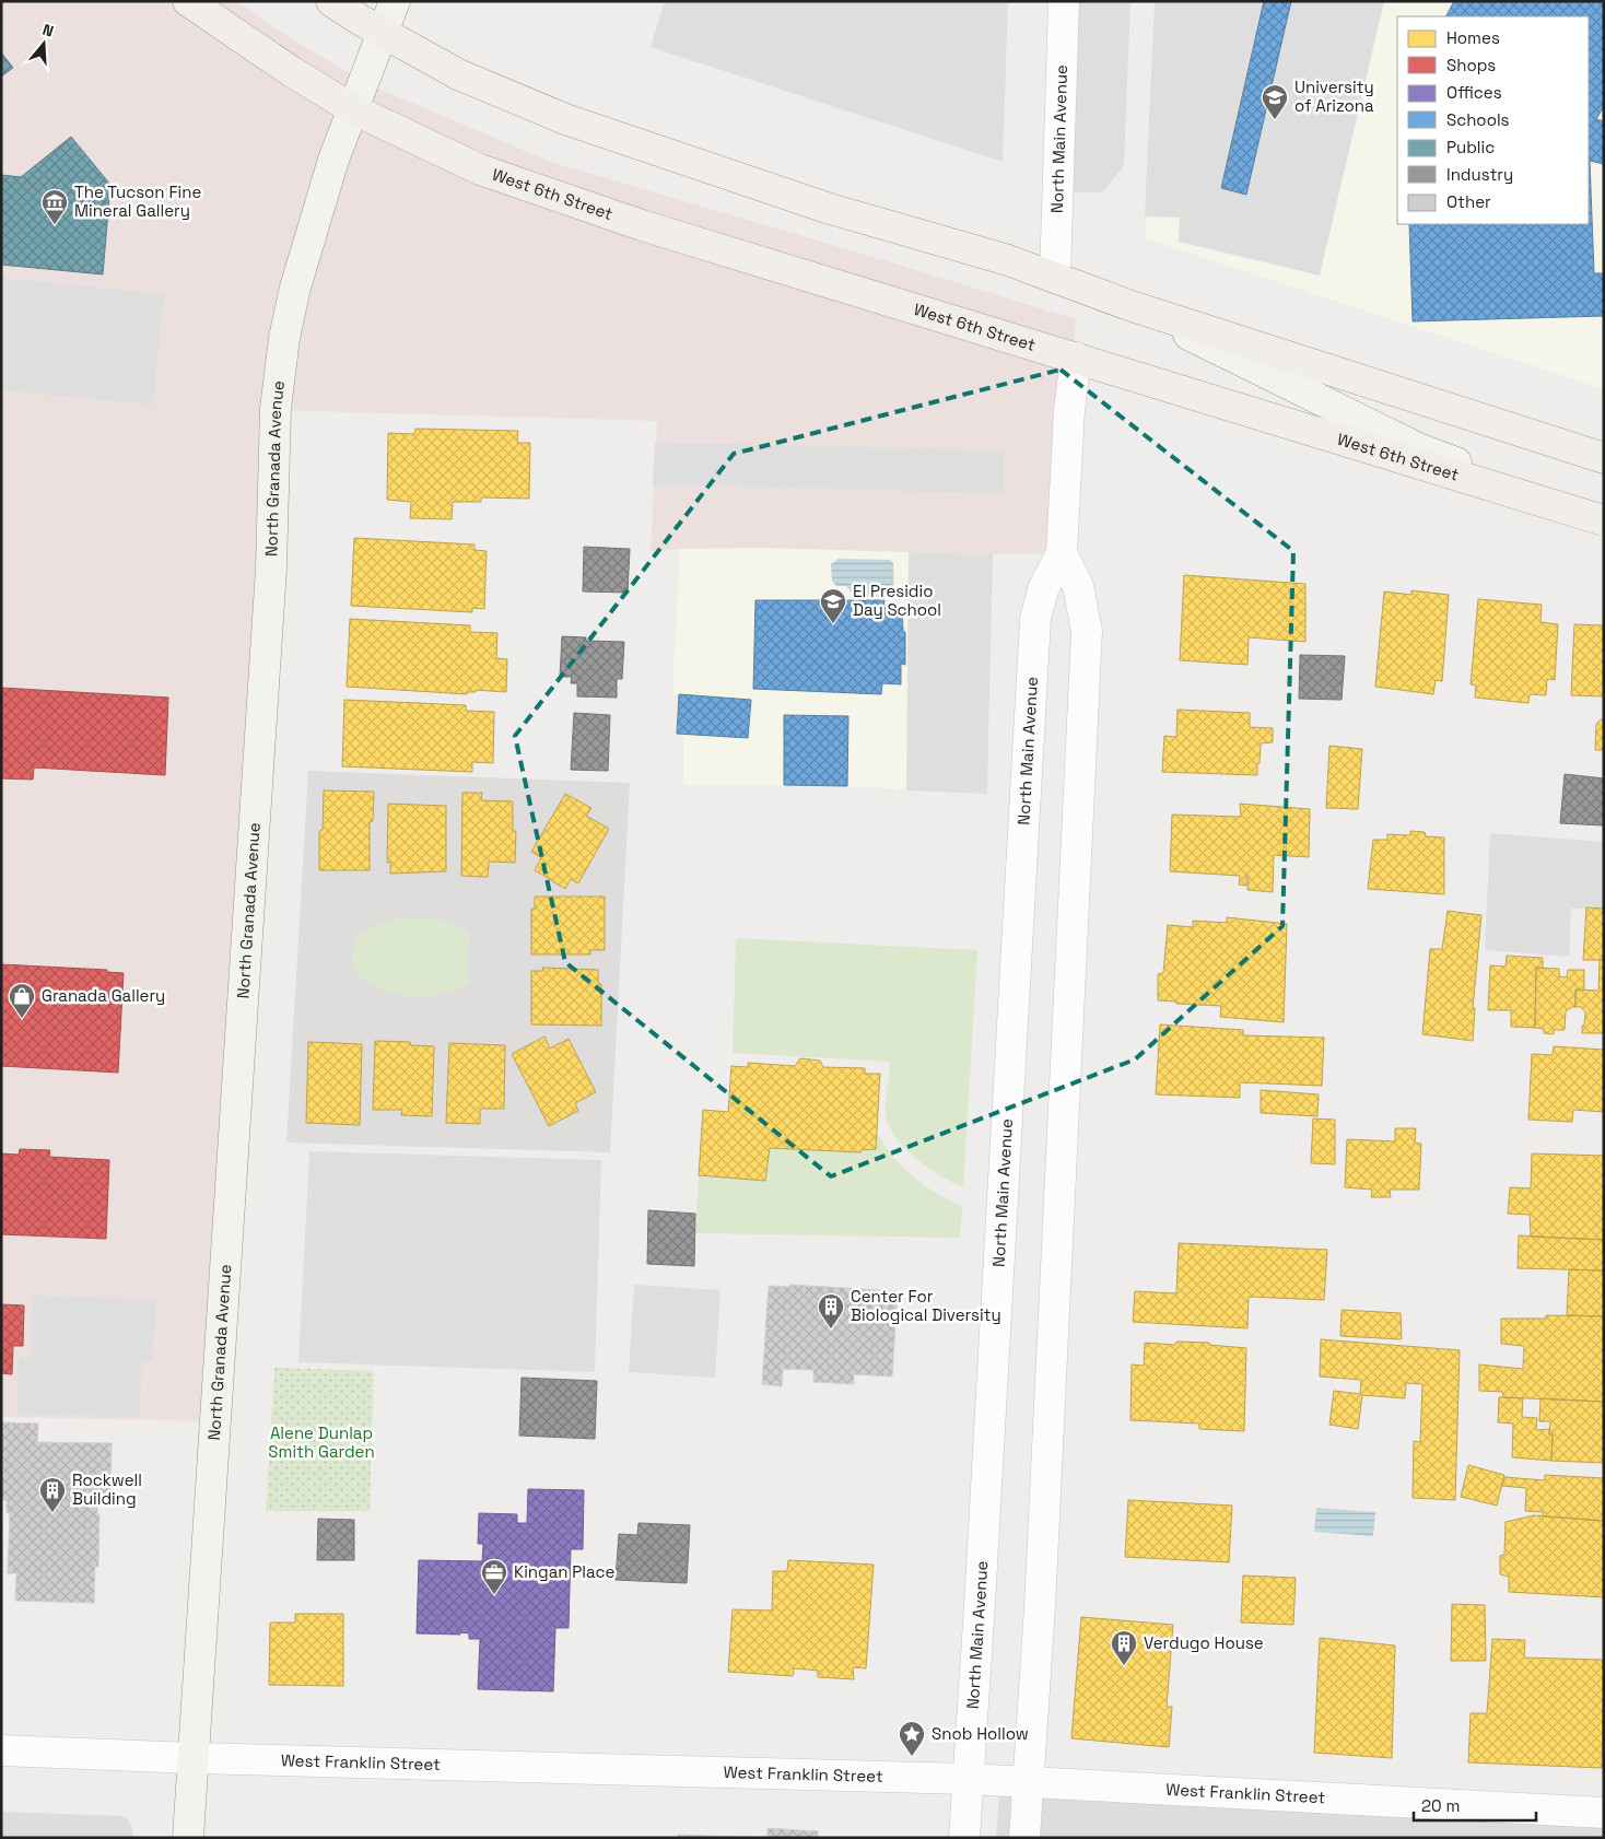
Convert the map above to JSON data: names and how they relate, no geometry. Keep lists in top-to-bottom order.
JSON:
{
  "streets": {
    "main road": ["West 6th Street", "North Granada Avenue"],
    "street": ["North Main Avenue", "West Franklin Street"]
  },
  "crossings": [
    ["North Main Avenue", "West 6th Street"],
    ["North Main Avenue", "West Franklin Street"],
    ["West 6th Street", "North Granada Avenue"],
    ["North Granada Avenue", "West Franklin Street"]
  ],
  "parks": ["Alene Dunlap Smith Garden"],
  "places": {
    "school or university": ["University of Arizona", "El Presidio Day School"],
    "museum": ["The Tucson Fine Mineral Gallery"],
    "shop": ["Granada Gallery"],
    "building": ["Center For Biological Diversity", "Rockwell Building", "Verdugo House"],
    "office": ["Kingan Place"],
    "place": ["Snob Hollow"]
  },
  "legend": [
    "Homes",
    "Shops",
    "Offices",
    "Schools",
    "Public",
    "Industry",
    "Other"
  ],
  "scale_bar": "20 m",
  "north": "top"
}
